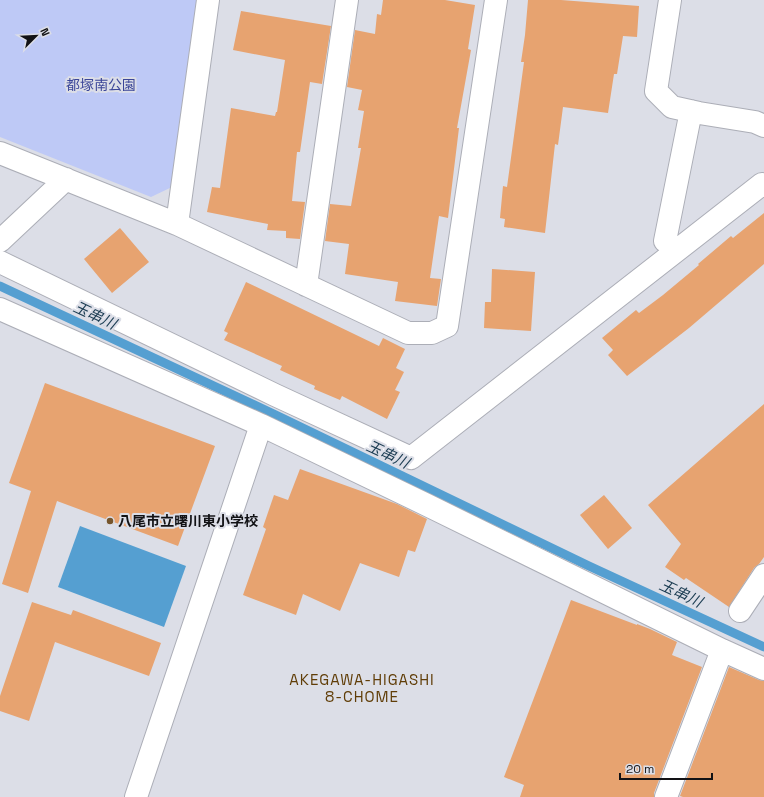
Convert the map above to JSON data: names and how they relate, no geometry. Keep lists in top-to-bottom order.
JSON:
{
  "districts": ["AKEGAWA-HIGASHI 8-CHOME"],
  "water": ["玉串川"],
  "parks": ["都塚南公園"],
  "places": ["八尾市立曙川東小学校"],
  "scale_bar": "20 m",
  "north": "top right"
}
